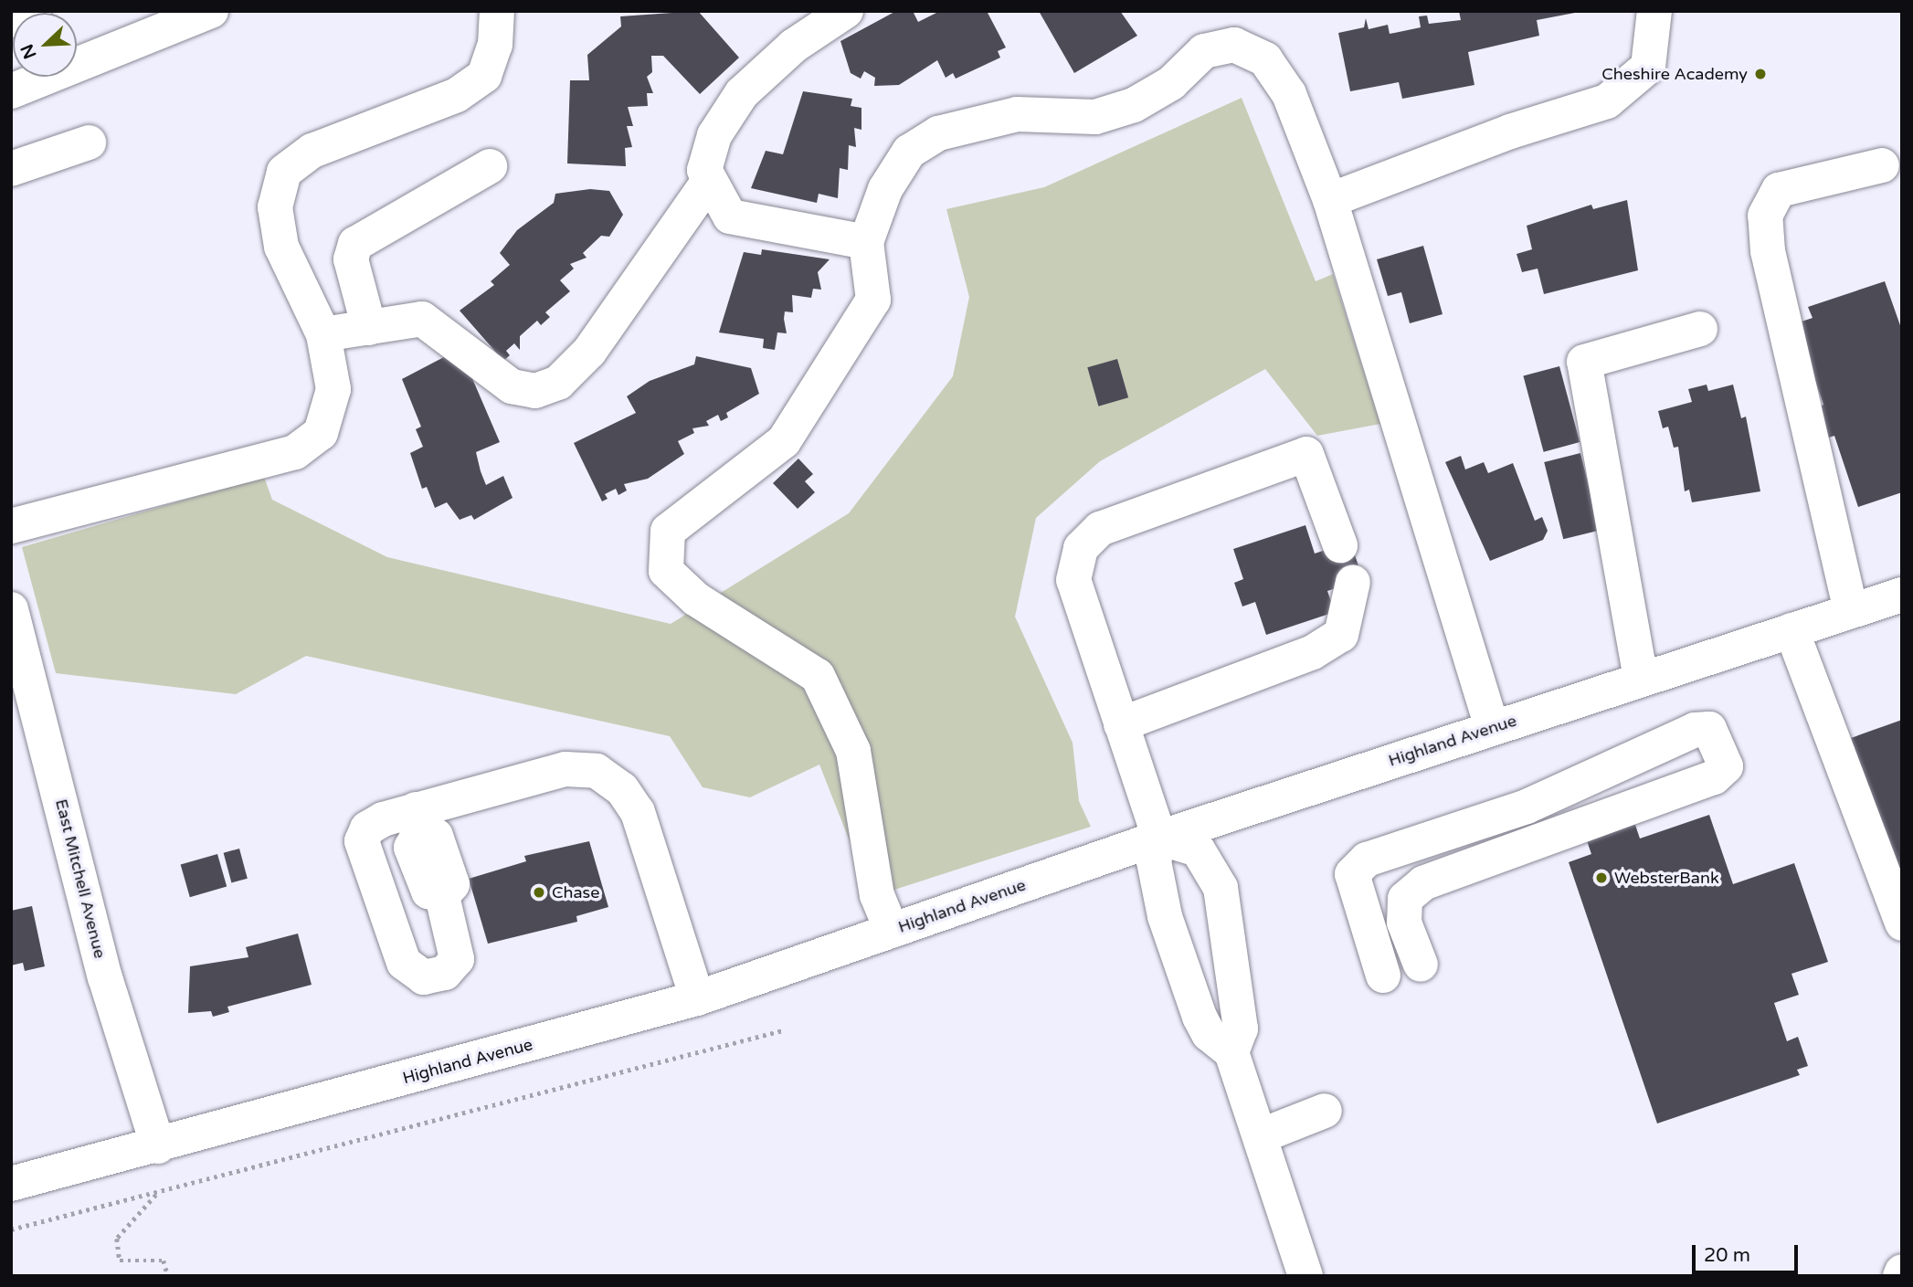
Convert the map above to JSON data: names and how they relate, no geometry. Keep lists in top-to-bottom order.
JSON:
{
  "streets": {
    "main road": ["Highland Avenue", "East Mitchell Avenue"]
  },
  "crossings": [
    ["Highland Avenue", "East Mitchell Avenue"]
  ],
  "places": ["Cheshire Academy", "WebsterBank", "Chase"],
  "scale_bar": "20 m",
  "north": "bottom left"
}
